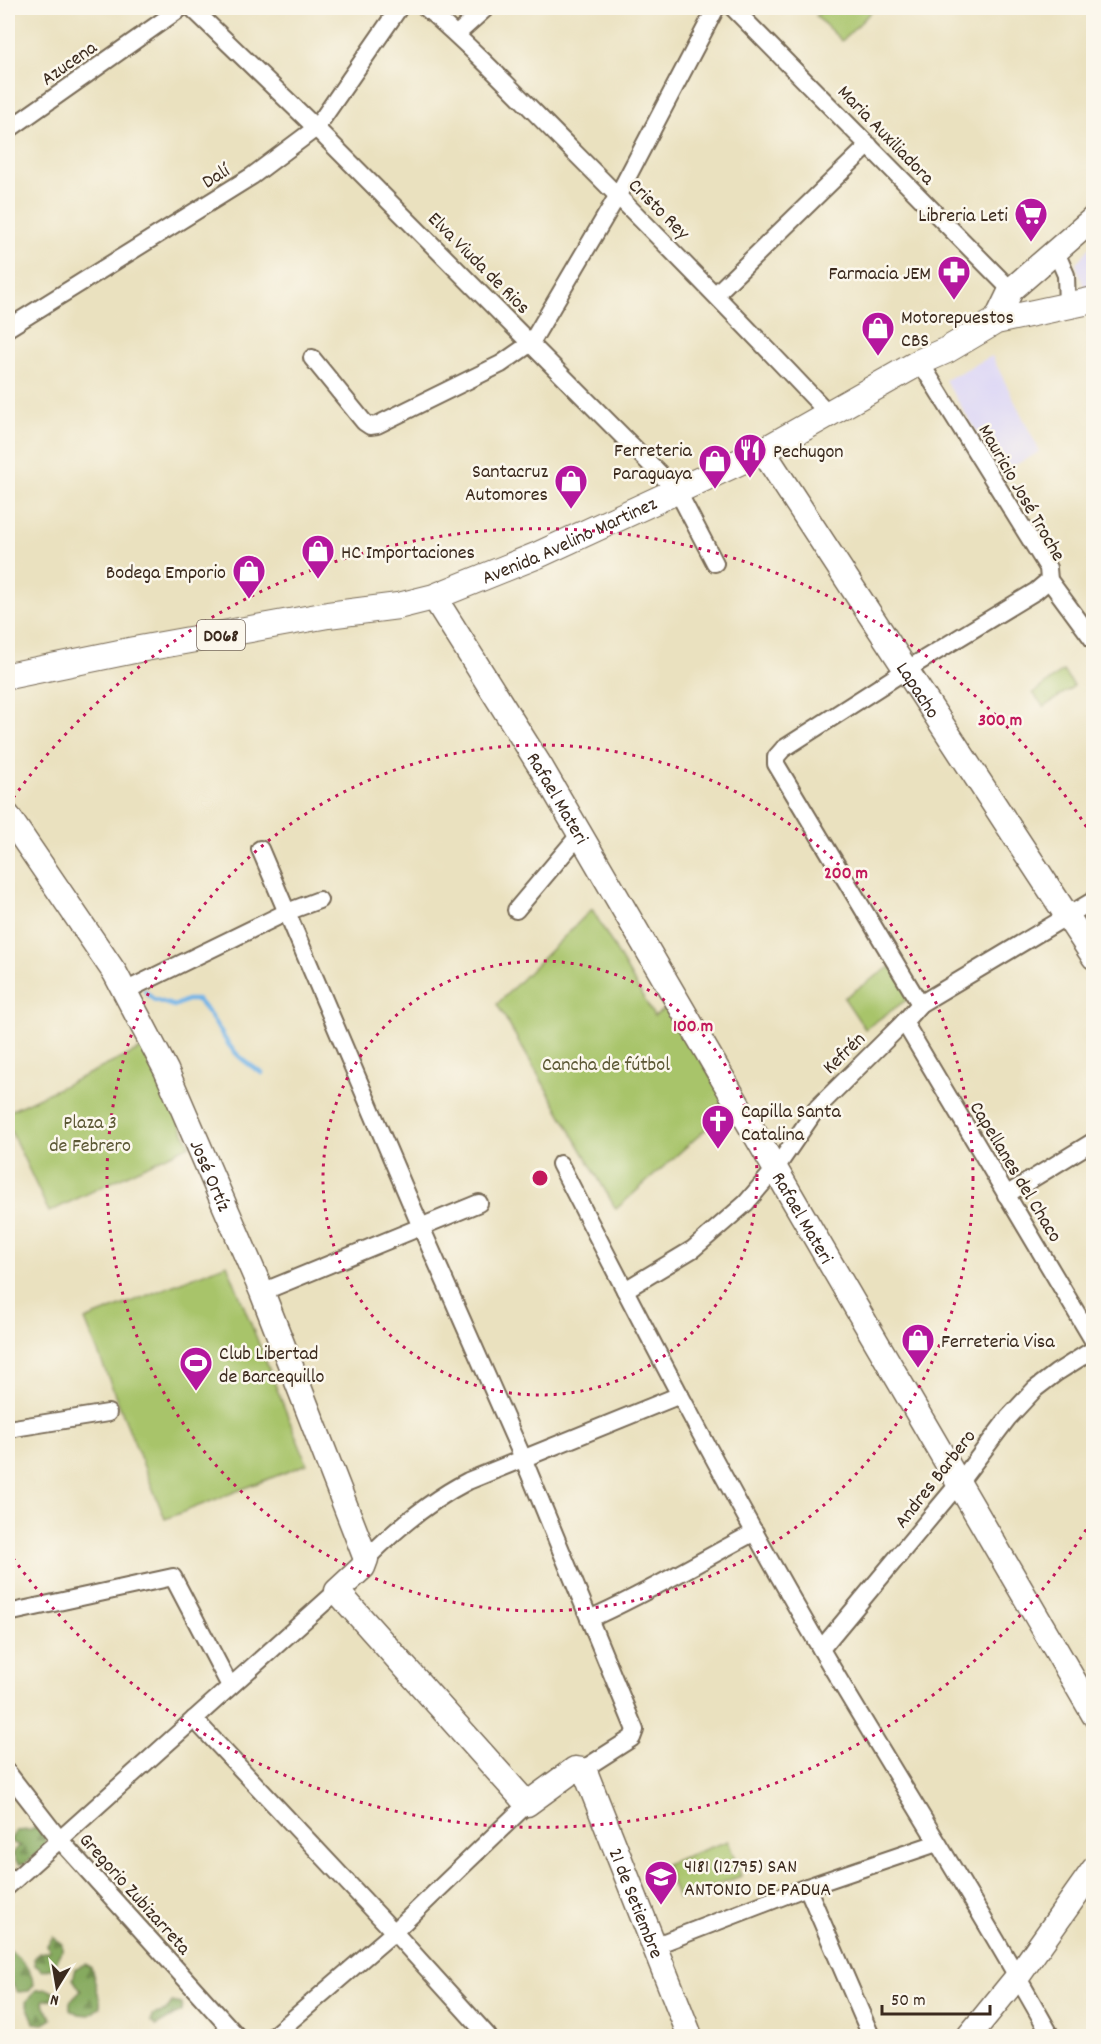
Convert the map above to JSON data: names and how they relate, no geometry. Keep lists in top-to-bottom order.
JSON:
{
  "streets": {
    "main road": ["Avenida Avelino Martinez", "D068"],
    "street": [
      "Azucena",
      "Maria Auxiliadora",
      "Dalí",
      "Cristo Rey",
      "Elva Viuda de Rios",
      "Mauricio José Troche",
      "Lapacho",
      "Rafael Materi",
      "Kefrén",
      "Capellanes del Chaco",
      "José Ortíz",
      "Andres Barbero",
      "Gregorio Zubizarreta",
      "21 de Setiembre"
    ]
  },
  "crossings": [
    ["Dalí", "Elva Viuda de Rios"],
    ["Cristo Rey", "Avenida Avelino Martinez"],
    ["Elva Viuda de Rios", "Avenida Avelino Martinez"],
    ["Mauricio José Troche", "Avenida Avelino Martinez"],
    ["Avenida Avelino Martinez", "Lapacho"],
    ["Avenida Avelino Martinez", "Rafael Materi"],
    ["Lapacho", "Kefrén"],
    ["Rafael Materi", "Kefrén"],
    ["Rafael Materi", "Andres Barbero"],
    ["Kefrén", "Capellanes del Chaco"]
  ],
  "parks": ["Cancha de fútbol", "Plaza 3 de Febrero"],
  "places": {
    "supermarket": ["Libreria Leti"],
    "pharmacy": ["Farmacia JEM"],
    "shop": [
      "Motorepuestos CBS",
      "Ferreteria Paraguaya",
      "Santacruz Automores",
      "HC Importaciones",
      "Bodega Emporio",
      "Ferreteria Visa"
    ],
    "restaurant": ["Pechugon"],
    "church": ["Capilla Santa Catalina"],
    "sports": ["Club Libertad de Barcequillo"],
    "school or university": ["4181 (12795) SAN ANTONIO DE PADUA"]
  },
  "scale_bar": "50 m",
  "north": "bottom",
  "rings": ["300 m", "200 m", "100 m"]
}
